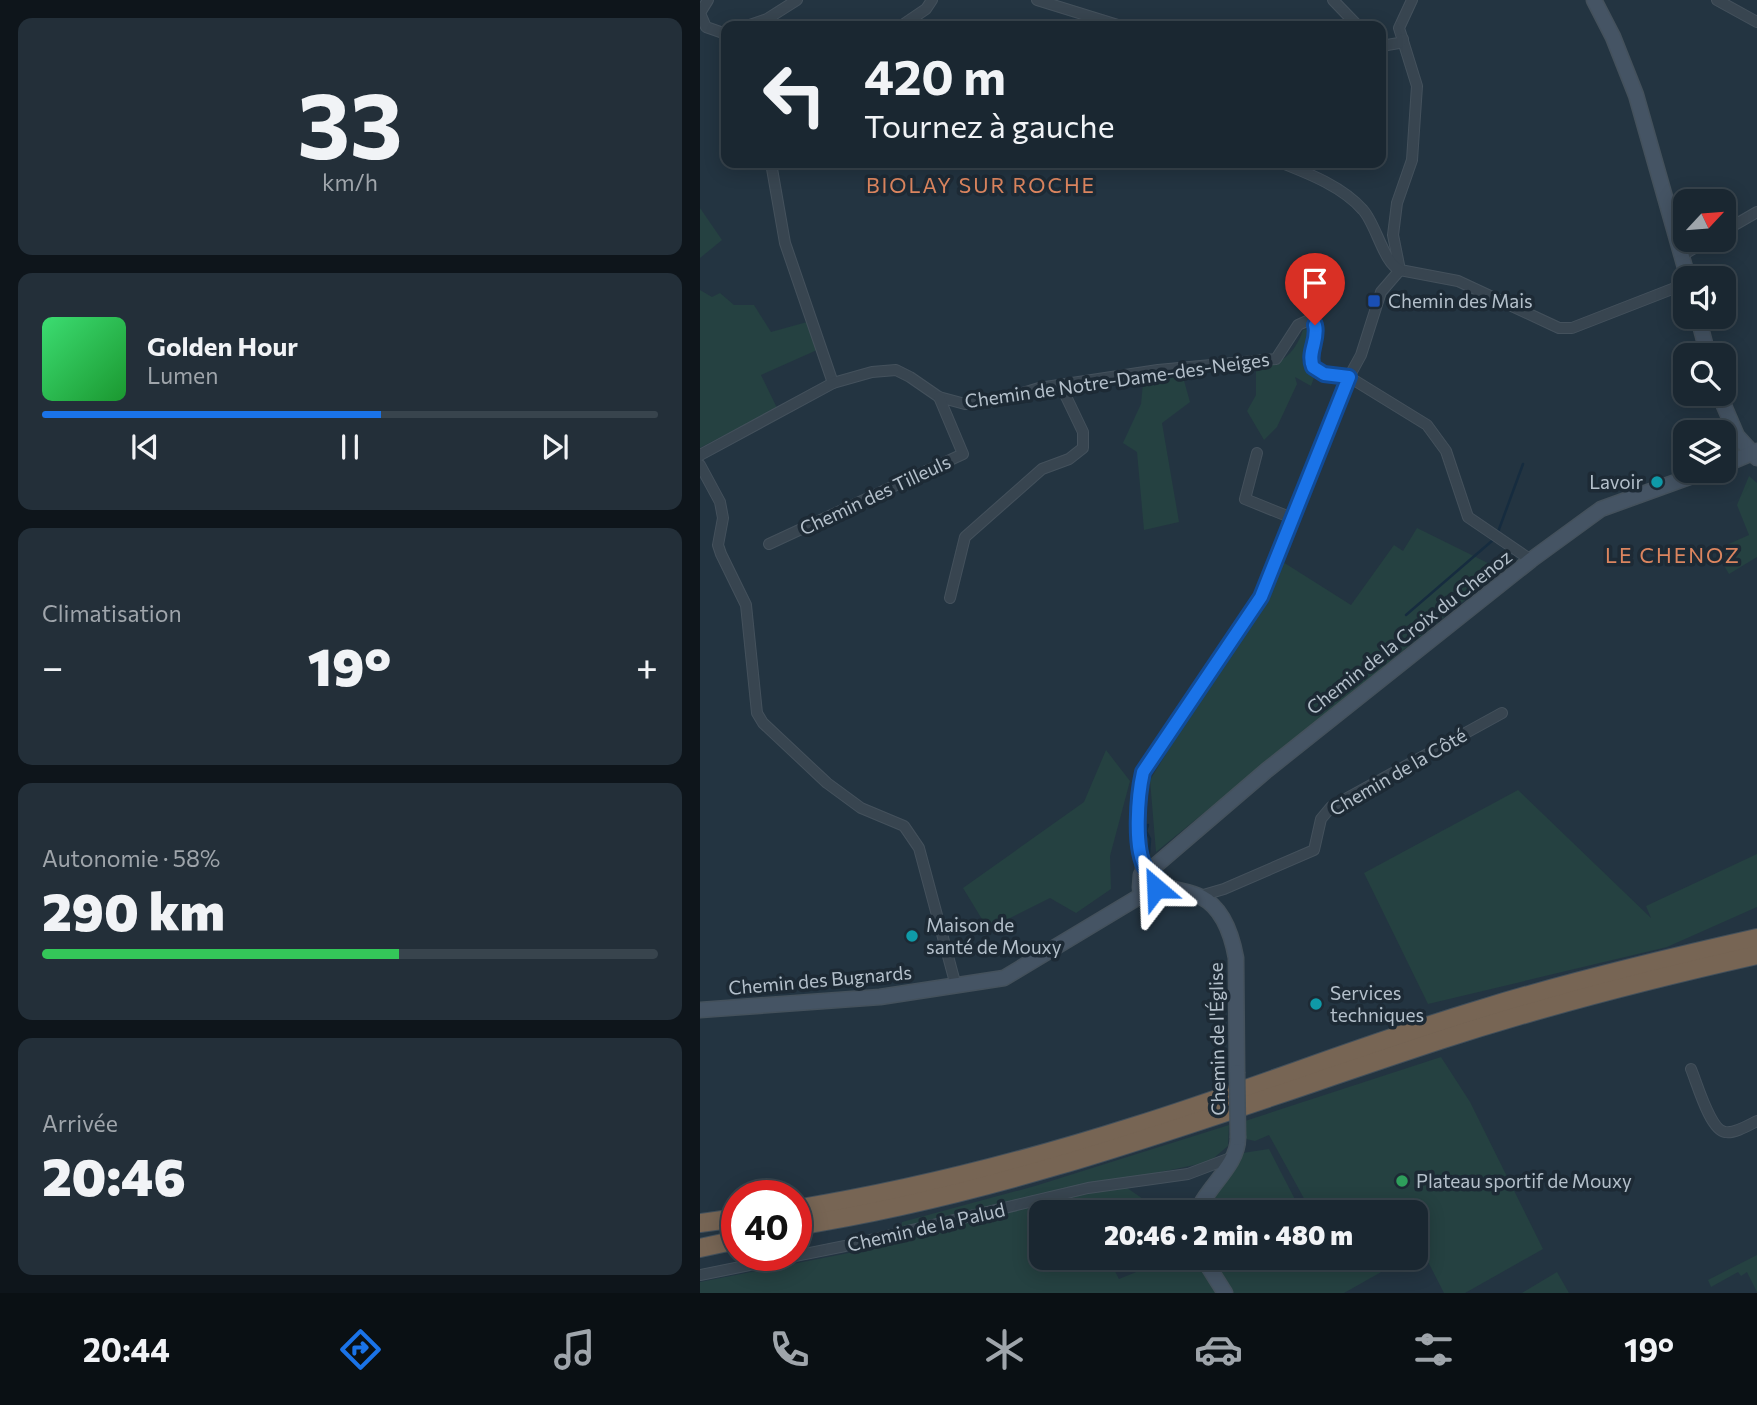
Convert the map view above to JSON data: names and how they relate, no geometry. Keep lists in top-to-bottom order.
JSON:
{
  "streets": {
    "street": [
      "Chemin de Notre-Dame-des-Neiges",
      "Chemin des Tilleuls",
      "Chemin de la Croix du Chenoz",
      "Chemin de la Côté",
      "Chemin des Bugnards",
      "Chemin de l'Église",
      "Chemin de la Palud"
    ]
  },
  "crossings": [
    ["Chemin de Notre-Dame-des-Neiges", "Chemin des Tilleuls"],
    ["Chemin de la Croix du Chenoz", "Chemin des Bugnards"],
    ["Chemin de la Côté", "Chemin de l'Église"],
    ["Chemin de l'Église", "Chemin de la Palud"]
  ],
  "districts": ["BIOLAY SUR ROCHE", "LE CHENOZ"],
  "places": {
    "transit": ["Chemin des Mais"],
    "other": [
      "Lavoir",
      "Maison de santé de Mouxy",
      "Services techniques",
      "Plateau sportif de Mouxy"
    ]
  },
  "north": "top right",
  "page": {
    "tile": [
      ["33", "km/h"],
      "Climatisation",
      ["Autonomie · 58%", "290 km"],
      ["Arrivée", "20:46"]
    ],
    "turn": ["420 m", "Tournez à gauche"],
    "song": ["Golden Hour", "Lumen"],
    "heat": ["−", "19°", "+"],
    "limit": "40",
    "trip": "20:46 · 2 min · 480 m",
    "tabs": ["20:44", "19°"]
  }
}
